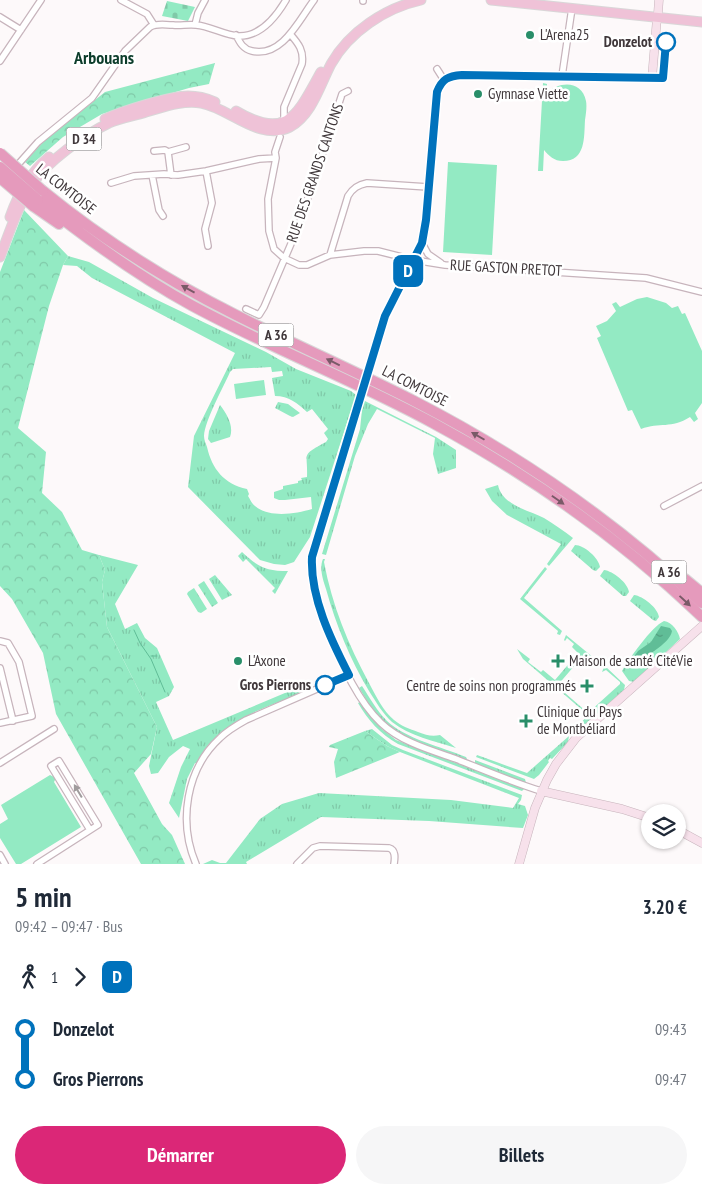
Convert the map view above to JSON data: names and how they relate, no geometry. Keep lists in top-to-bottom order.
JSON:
{
  "streets": {
    "highway": ["LA COMTOISE", "A 36"],
    "main road": ["D 34"],
    "street": ["RUE DES GRANDS CANTONS", "RUE GASTON PRETOT"]
  },
  "crossings": [
    ["RUE DES GRANDS CANTONS", "RUE GASTON PRETOT"]
  ],
  "districts": ["Arbouans"],
  "places": {
    "other": [
      "L'Arena25",
      "Donzelot",
      "Gymnase Viette",
      "L'Axone",
      "Gros Pierrons"
    ],
    "health": ["Maison de santé CitéVie", "Centre de soins non programmés", "Clinique du Pays de Montbéliard"]
  },
  "lines": ["bus line D"],
  "page": {
    "on_map": "D",
    "heading": ["5 min", "09:42 – 09:47 · Bus", "3.20 €"],
    "legs": ["1", "D"],
    "list": [
      {
        "name": "Donzelot",
        "value": "09:43"
      },
      {
        "name": "Gros Pierrons",
        "value": "09:47"
      }
    ],
    "buttons": ["Démarrer", "Billets"]
  }
}
